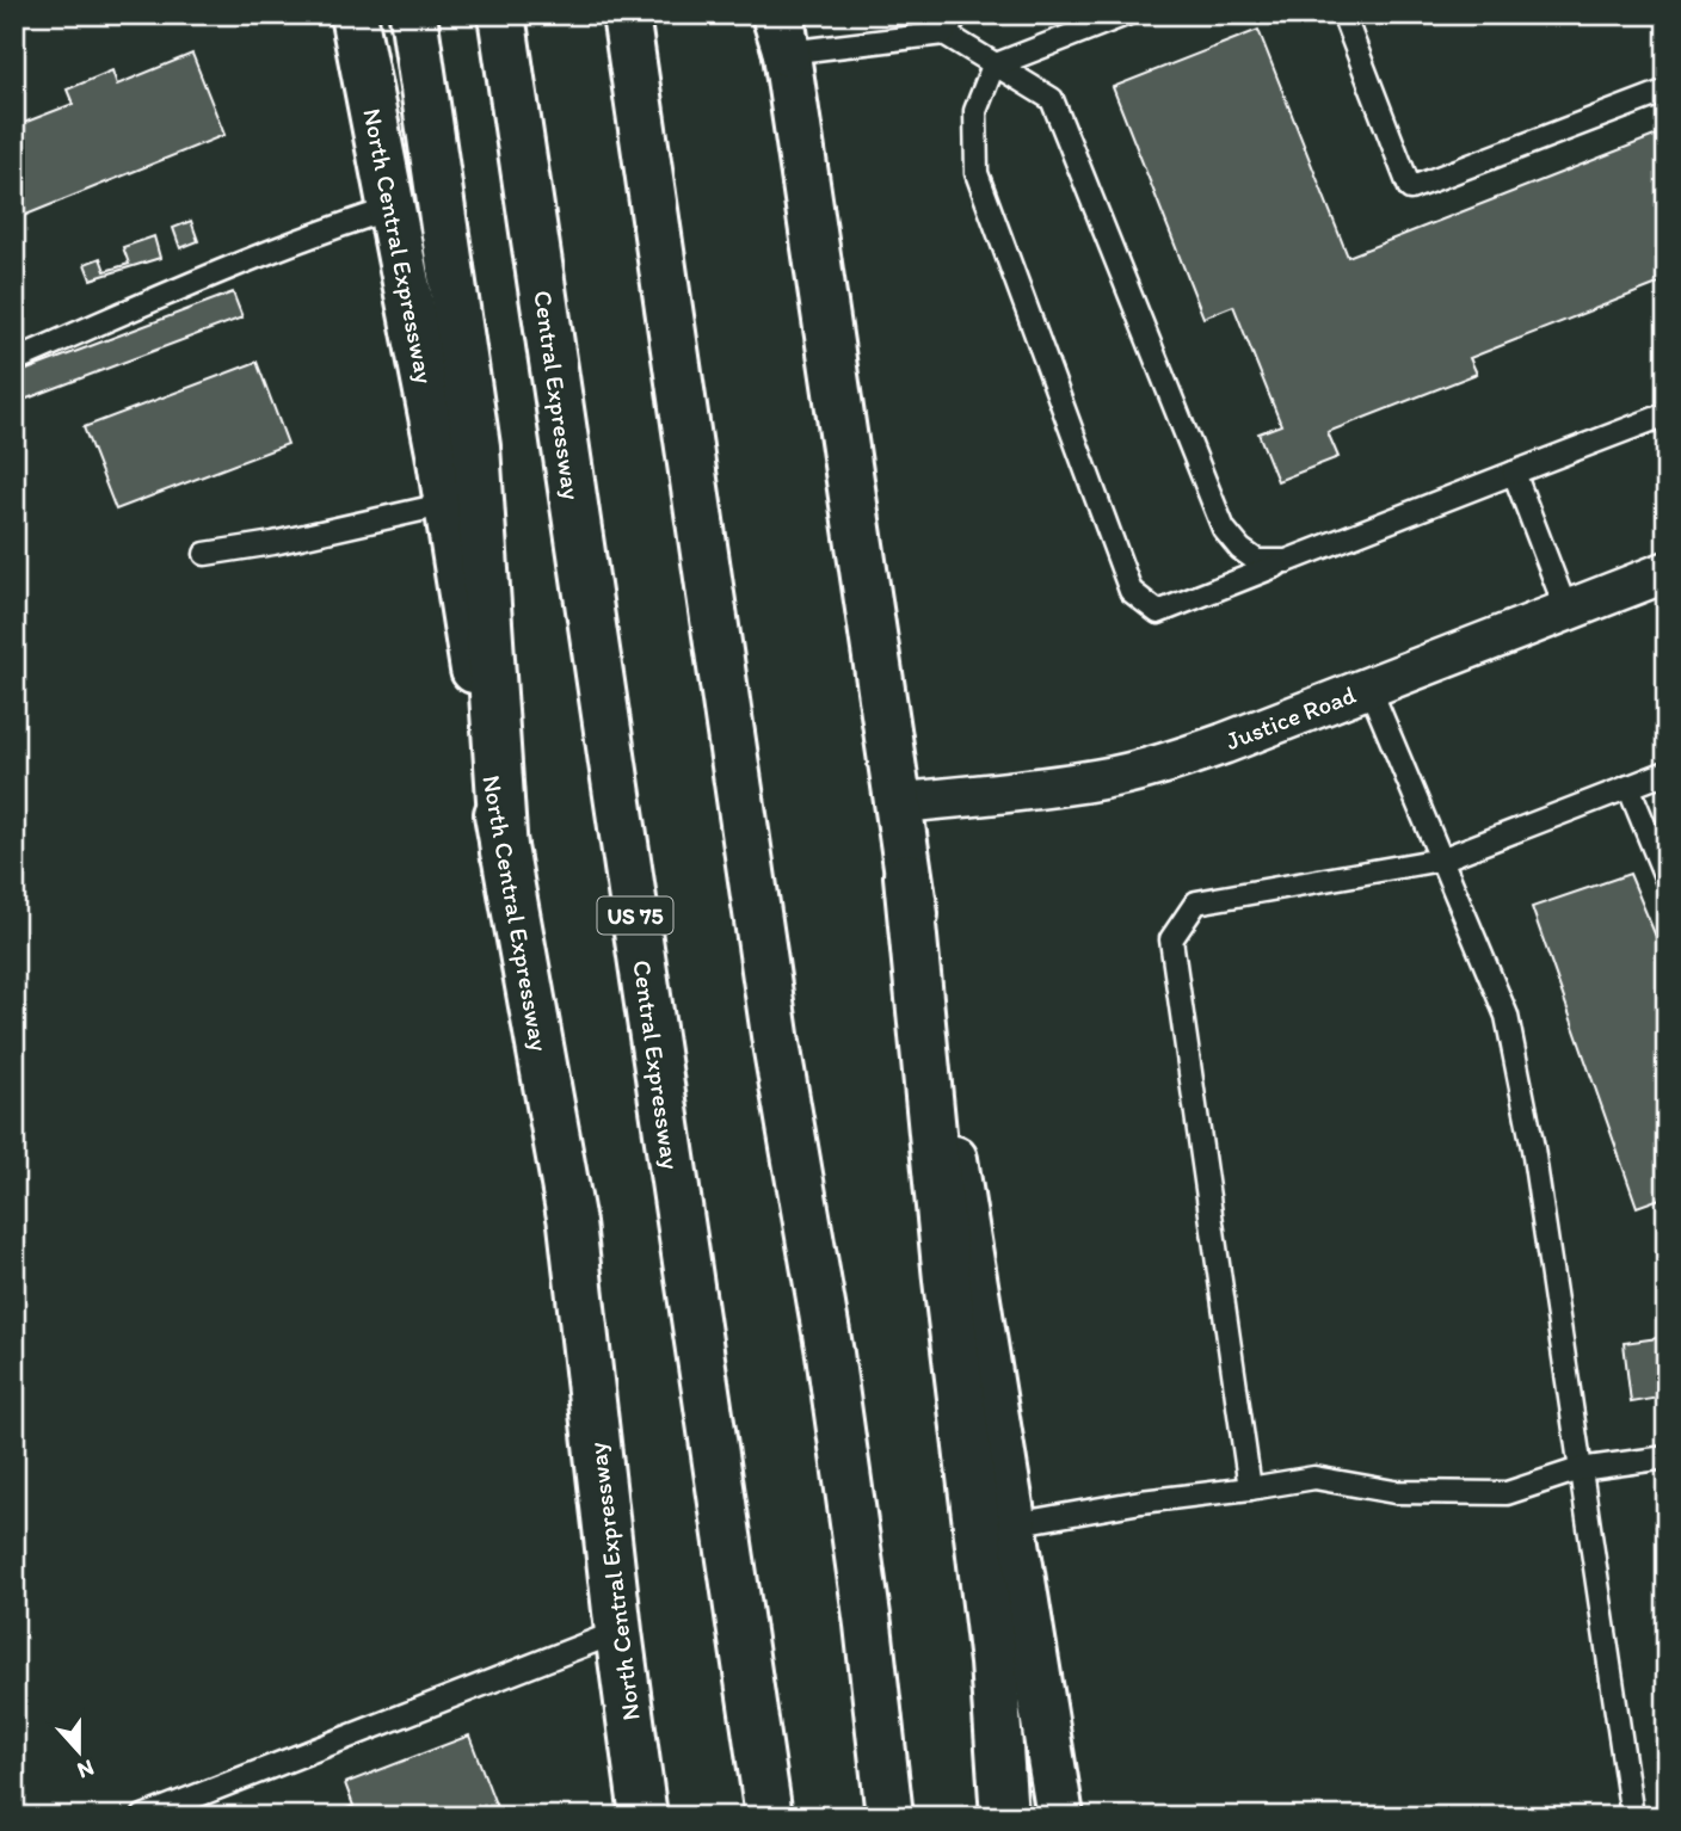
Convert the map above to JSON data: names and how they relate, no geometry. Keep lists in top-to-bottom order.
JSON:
{
  "streets": {
    "main road": ["North Central Expressway", "Central Expressway", "US 75"],
    "street": ["Justice Road"]
  },
  "north": "bottom"
}
